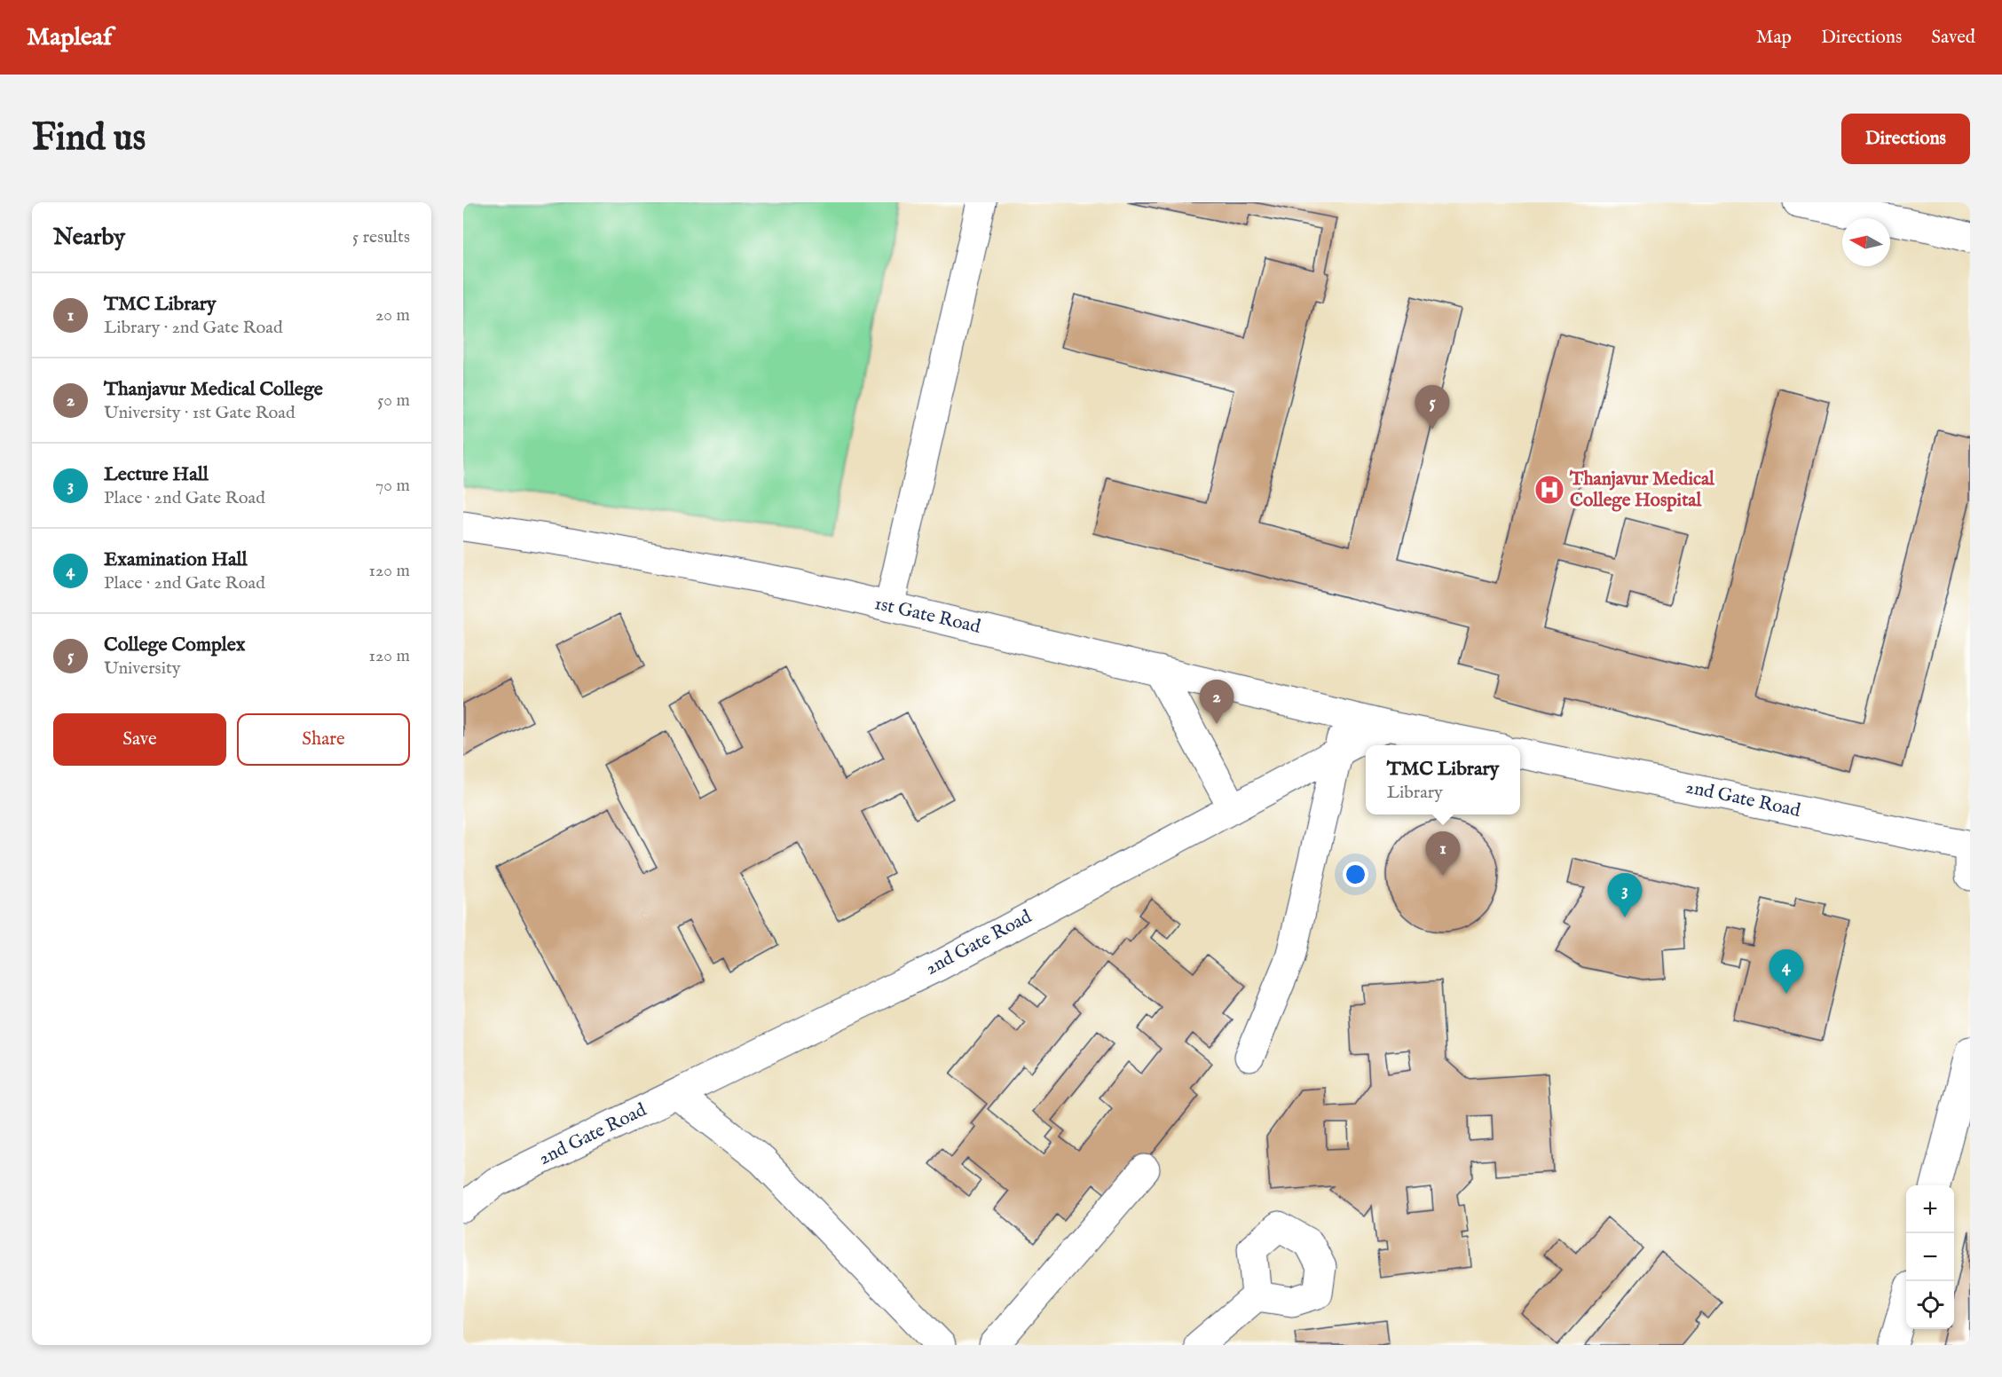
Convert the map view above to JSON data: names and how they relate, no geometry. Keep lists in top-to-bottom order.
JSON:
{
  "streets": {
    "street": ["1st Gate Road", "2nd Gate Road"]
  },
  "crossings": [
    ["1st Gate Road", "2nd Gate Road"]
  ],
  "places": {
    "hospital": ["Thanjavur Medical College Hospital"]
  },
  "north": "left",
  "page": {
    "header": "Mapleaf",
    "nav": ["Map", "Directions", "Saved"],
    "buttons": [
      "Directions",
      ["Save", "Share"]
    ],
    "title": "Find us",
    "heading": ["Nearby", "5 results"],
    "list": [
      {
        "mark": "1",
        "name": "TMC Library",
        "note": "Library · 2nd Gate Road",
        "value": "20 m"
      },
      {
        "mark": "2",
        "name": "Thanjavur Medical College",
        "note": "University · 1st Gate Road",
        "value": "50 m"
      },
      {
        "mark": "3",
        "name": "Lecture Hall",
        "note": "Place · 2nd Gate Road",
        "value": "70 m"
      },
      {
        "mark": "4",
        "name": "Examination Hall",
        "note": "Place · 2nd Gate Road",
        "value": "120 m"
      },
      {
        "mark": "5",
        "name": "College Complex",
        "note": "University",
        "value": "120 m"
      }
    ],
    "pins": [
      "5",
      "2",
      "1",
      "3",
      "4"
    ],
    "popup": ["TMC Library", "Library"],
    "map_buttons": ["+", "−"]
  }
}
